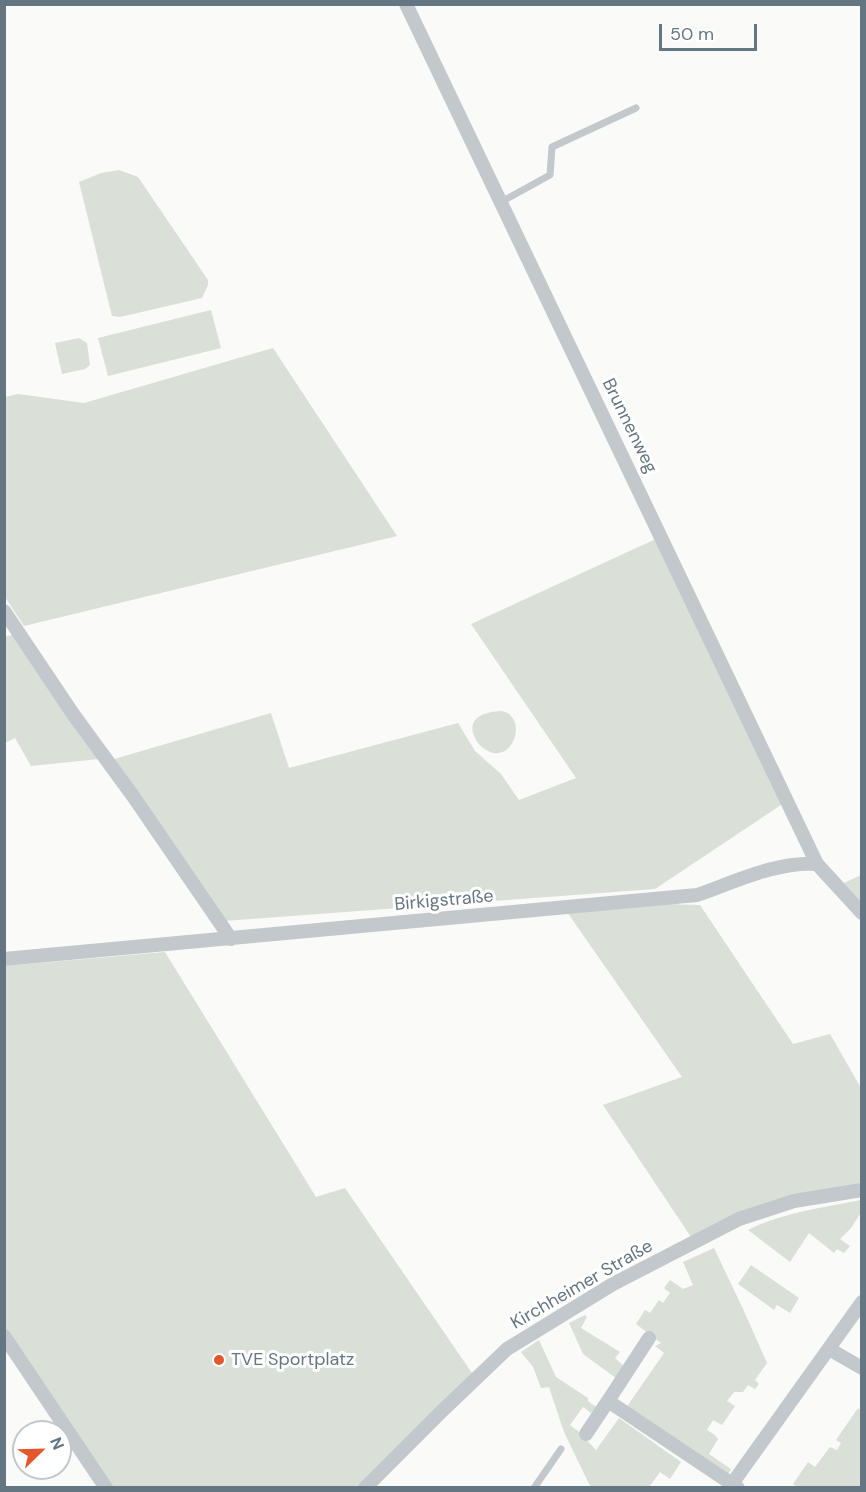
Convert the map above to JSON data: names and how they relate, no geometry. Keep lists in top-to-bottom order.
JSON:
{
  "streets": {
    "street": ["Brunnenweg", "Birkigstraße", "Kirchheimer Straße"]
  },
  "crossings": [
    ["Brunnenweg", "Birkigstraße"]
  ],
  "places": ["TVE Sportplatz"],
  "scale_bar": "50 m",
  "north": "top right"
}
